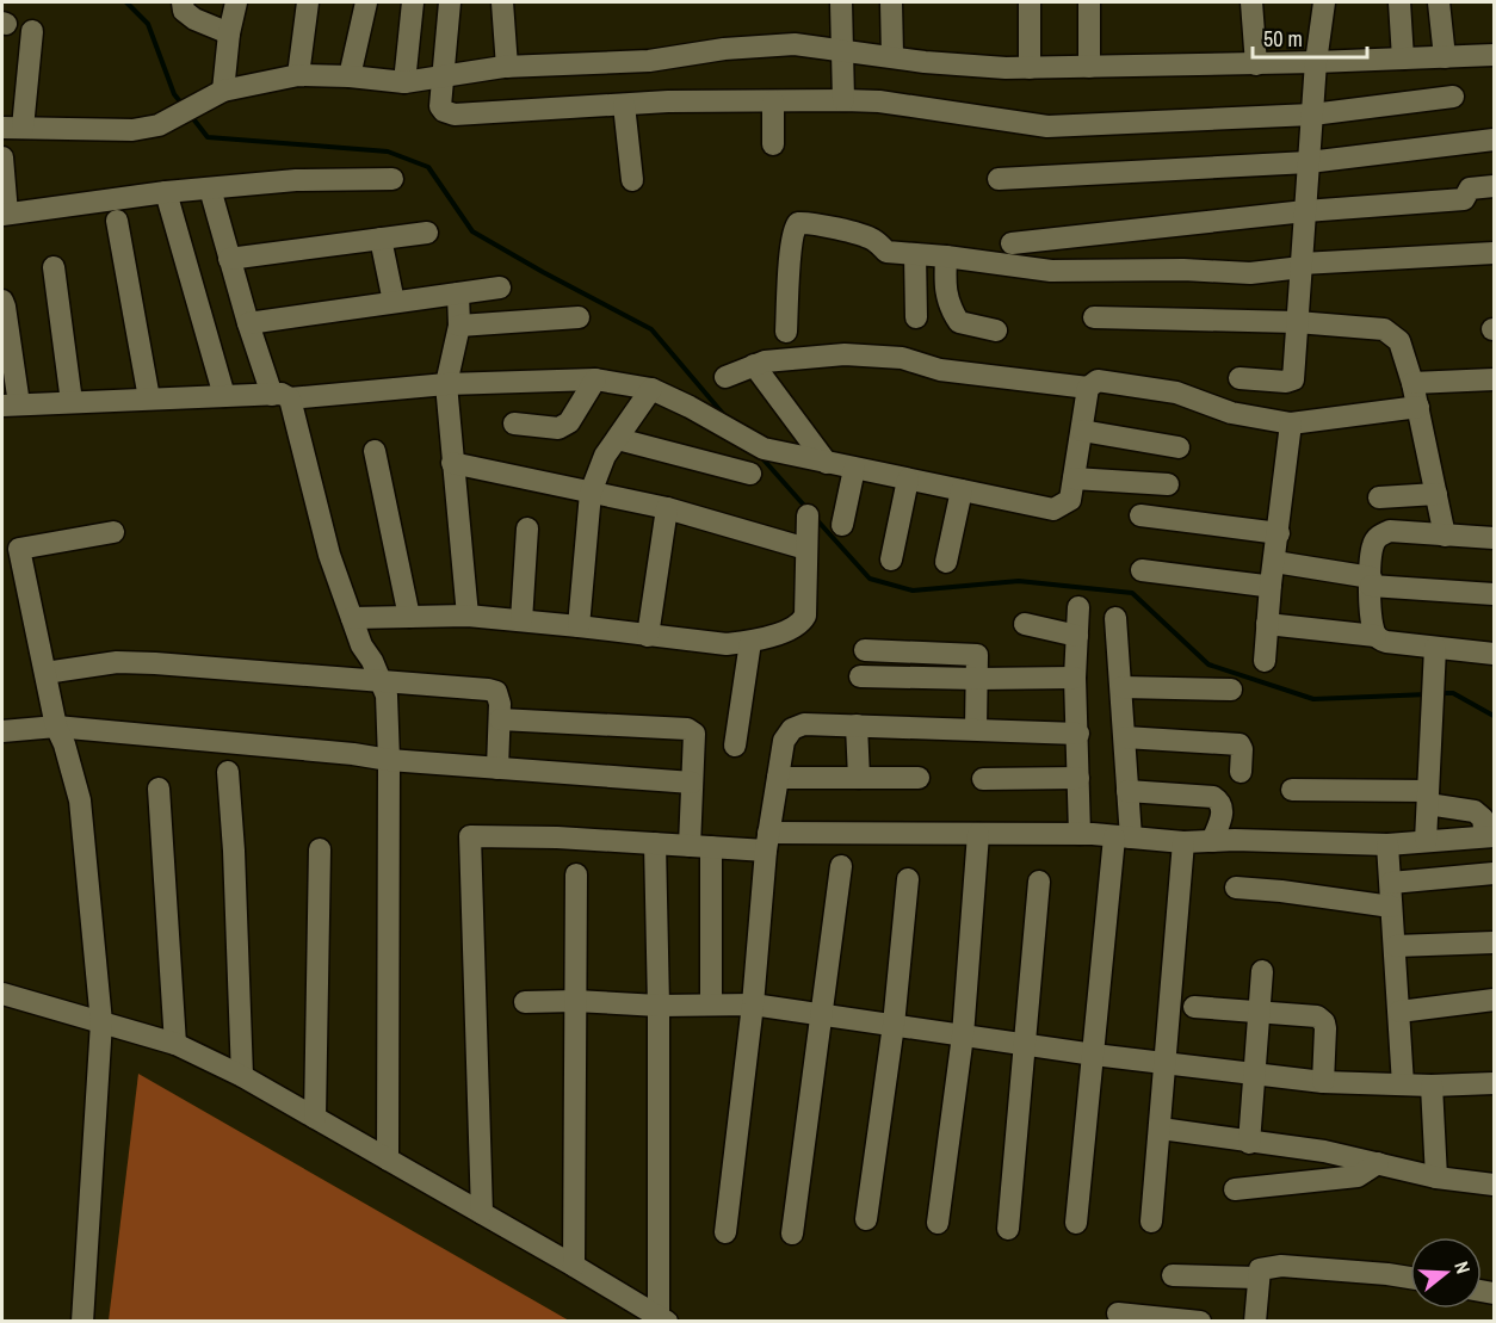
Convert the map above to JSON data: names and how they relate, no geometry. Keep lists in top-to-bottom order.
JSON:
{
  "scale_bar": "50 m",
  "north": "right"
}
